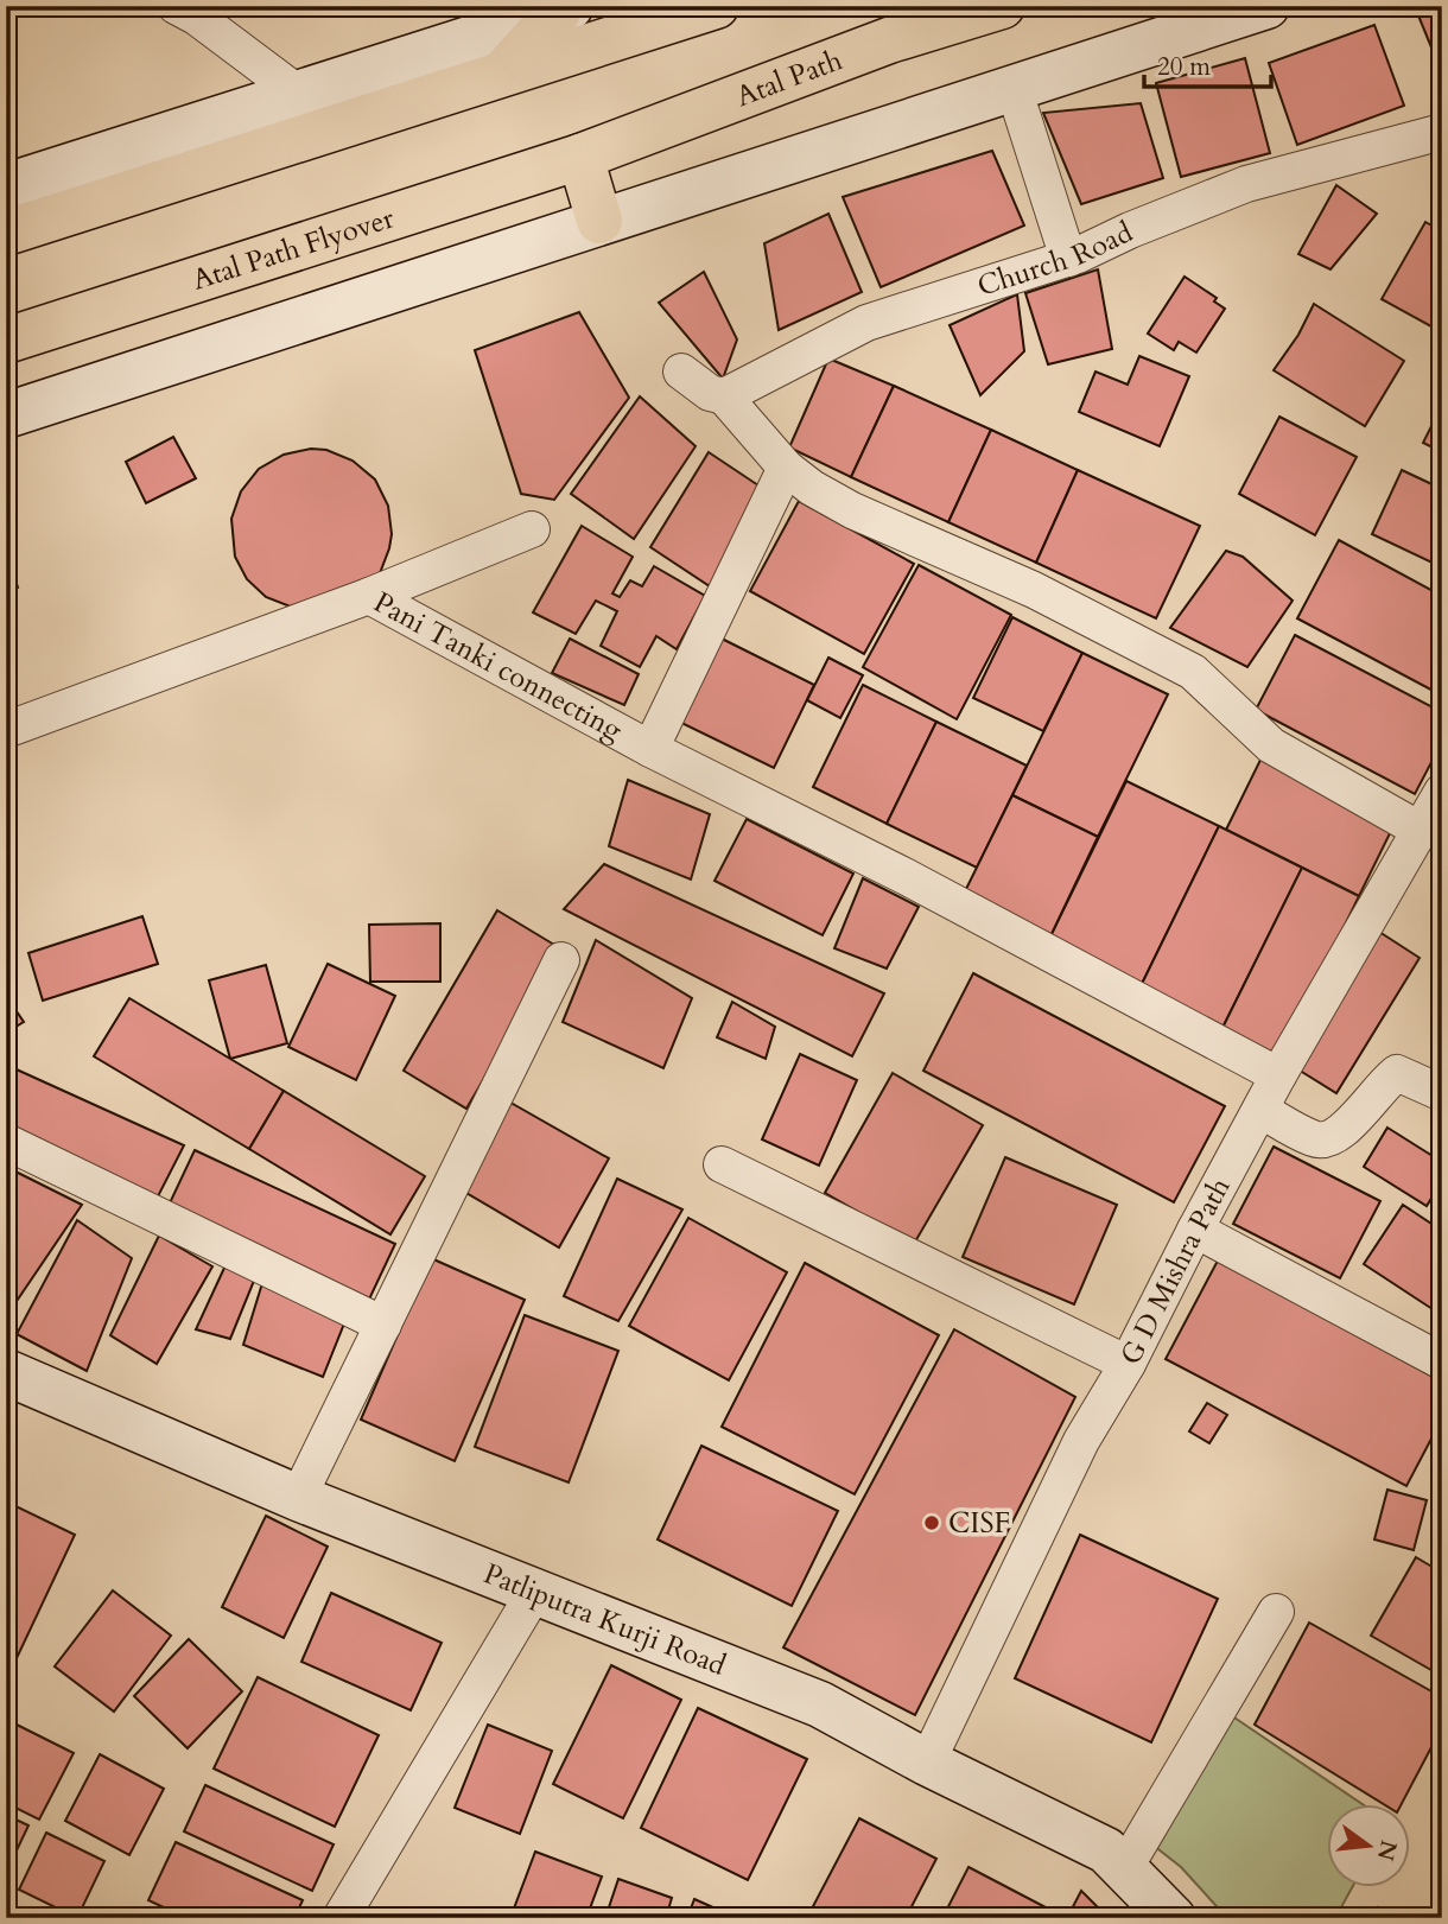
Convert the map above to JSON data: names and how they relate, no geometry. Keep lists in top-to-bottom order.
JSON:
{
  "streets": {
    "main road": ["Atal Path", "Atal Path Flyover"],
    "street": [
      "Church Road",
      "Pani Tanki connecting",
      "G D Mishra Path",
      "Patliputra Kurji Road"
    ]
  },
  "crossings": [
    ["Atal Path", "Atal Path Flyover"],
    ["G D Mishra Path", "Patliputra Kurji Road"]
  ],
  "places": ["CISF"],
  "scale_bar": "20 m",
  "north": "right"
}
